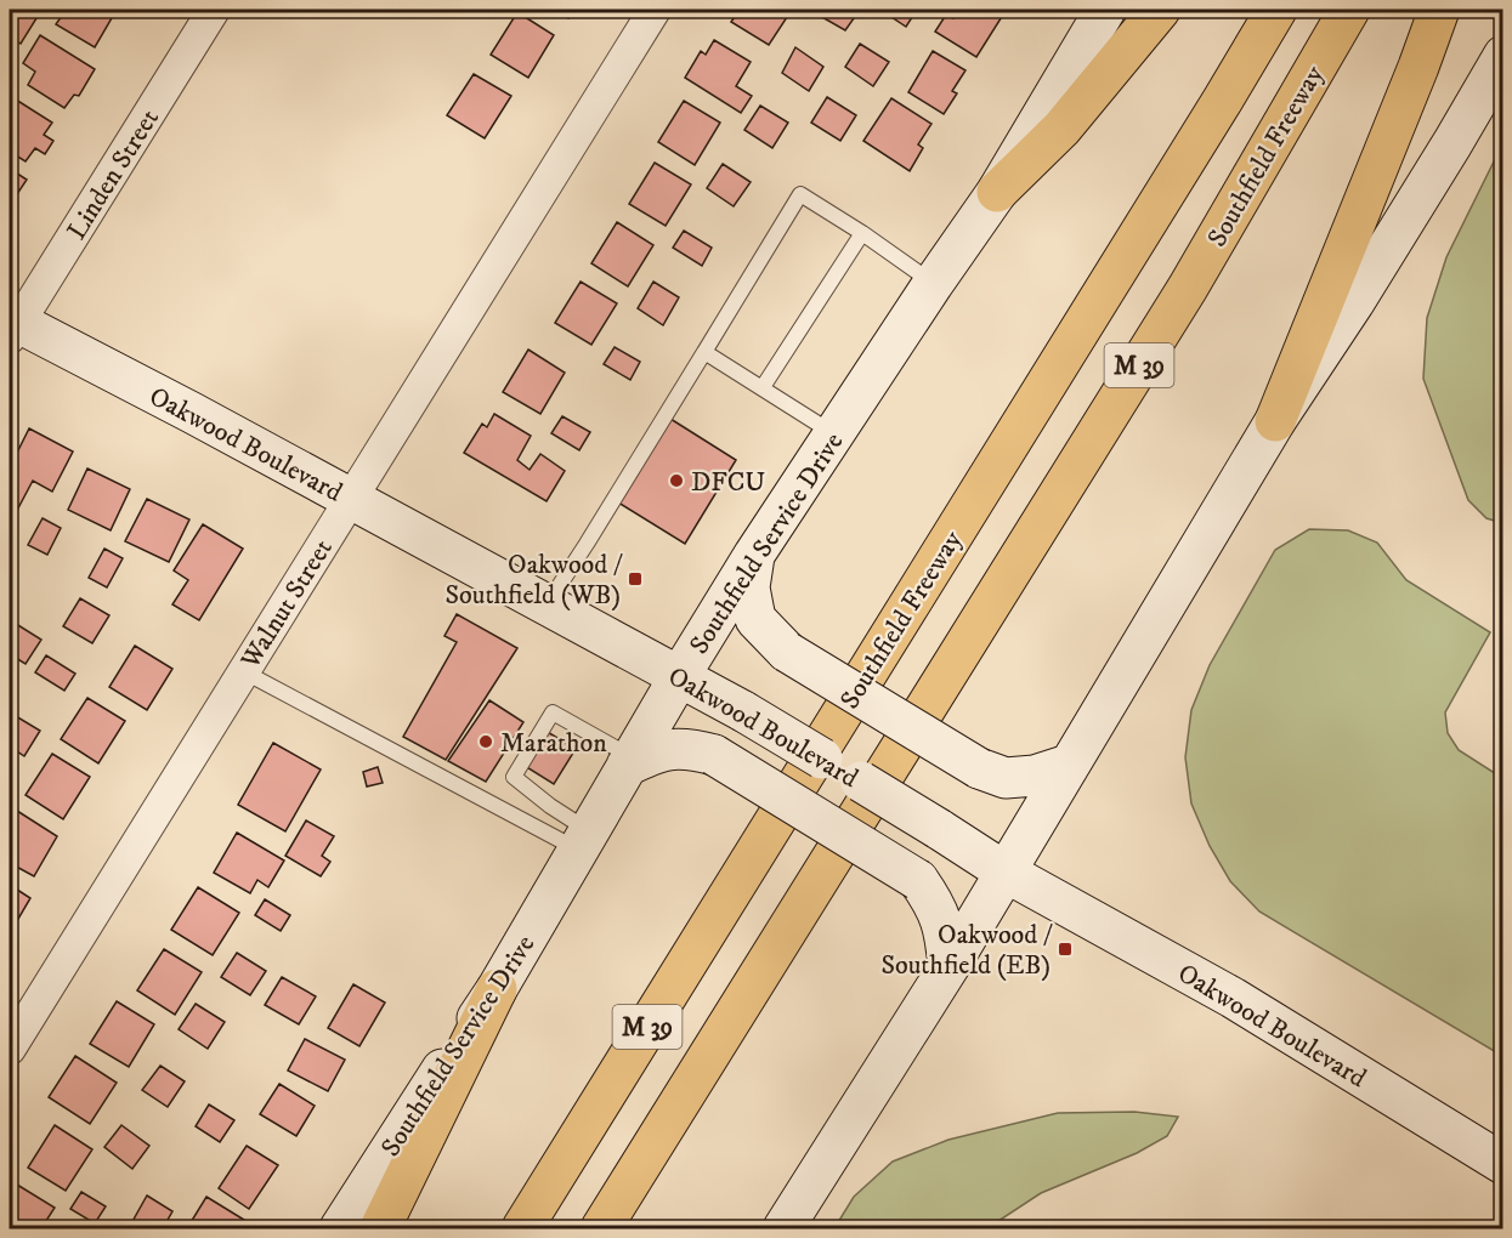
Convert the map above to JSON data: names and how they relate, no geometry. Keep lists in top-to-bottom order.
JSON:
{
  "streets": {
    "highway": ["Southfield Freeway", "M 39"],
    "main road": ["Oakwood Boulevard", "Southfield Service Drive"],
    "street": ["Linden Street", "Walnut Street"]
  },
  "crossings": [
    ["Linden Street", "Oakwood Boulevard"],
    ["Oakwood Boulevard", "Southfield Service Drive"],
    ["Oakwood Boulevard", "Walnut Street"]
  ],
  "places": {
    "other": ["DFCU", "Marathon"],
    "transit": ["Oakwood / Southfield (WB)", "Oakwood / Southfield (EB)"]
  }
}
